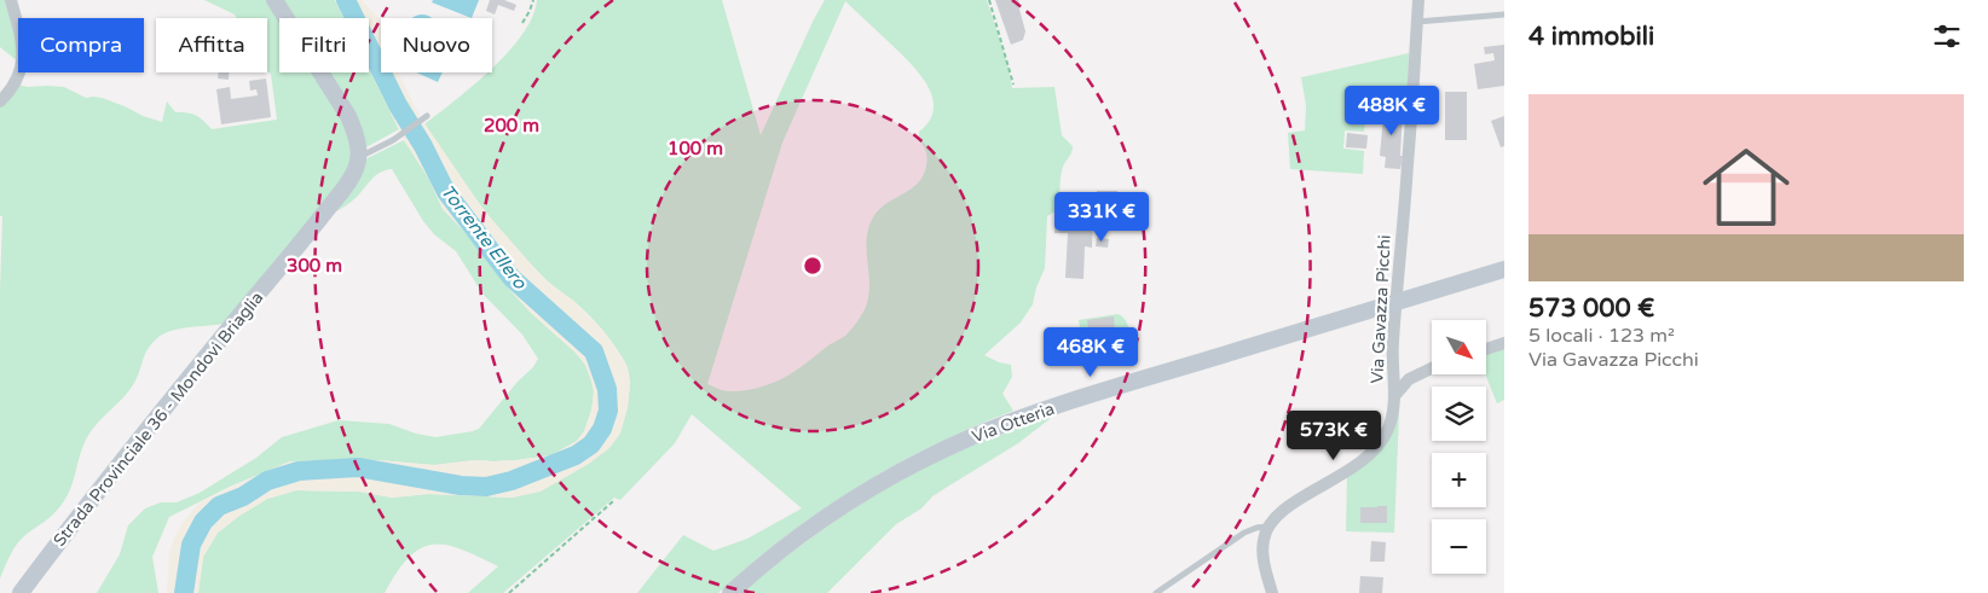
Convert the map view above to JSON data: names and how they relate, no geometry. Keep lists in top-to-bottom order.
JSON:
{
  "streets": {
    "main road": ["Strada Provinciale 36 - Mondovì Briaglia", "Via Otteria"],
    "street": ["Via Gavazza Picchi"]
  },
  "crossings": [
    ["Via Gavazza Picchi", "Via Otteria"]
  ],
  "water": ["Torrente Ellero"],
  "north": "bottom right",
  "page": {
    "heading": "4 immobili",
    "chip": [
      "Compra",
      "Affitta",
      "Filtri",
      "Nuovo"
    ],
    "list": [
      {
        "name": "573 000 €",
        "note": "5 locali · 123 m² · Via Gavazza Picchi"
      }
    ],
    "price": [
      "488K €",
      "331K €",
      "468K €",
      "573K €"
    ],
    "map_buttons": ["+", "−"]
  },
  "rings": ["200 m", "100 m", "300 m"]
}
